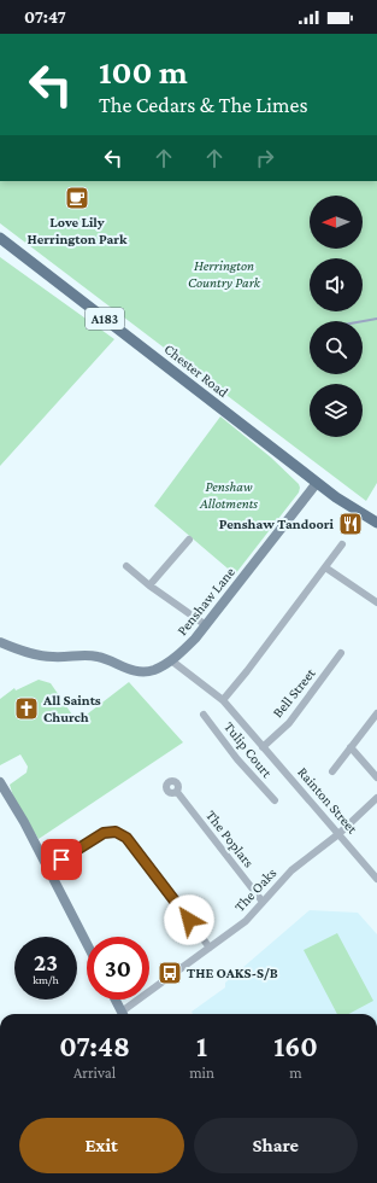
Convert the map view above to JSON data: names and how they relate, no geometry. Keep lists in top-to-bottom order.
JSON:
{
  "streets": {
    "main road": ["A183", "Chester Road"],
    "street": [
      "Penshaw Lane",
      "Bell Street",
      "Tulip Court",
      "Rainton Street",
      "The Poplars",
      "The Oaks"
    ]
  },
  "crossings": [
    ["Chester Road", "Penshaw Lane"],
    ["Penshaw Lane", "Rainton Street"],
    ["Bell Street", "Rainton Street"],
    ["Rainton Street", "The Oaks"],
    ["The Poplars", "The Oaks"]
  ],
  "parks": ["Herrington Country Park", "Penshaw Allotments"],
  "places": {
    "cafe": ["Love Lily Herrington Park"],
    "restaurant": ["Penshaw Tandoori"],
    "church": ["All Saints Church"],
    "bus stop": ["THE OAKS-S/B"]
  },
  "north": "left",
  "page": {
    "status": "07:47",
    "turn": ["100 m", "The Cedars & The Limes"],
    "speed": "23 km/h",
    "limit": "30",
    "eta": [
      "07:48",
      "Arrival",
      "1",
      "min",
      "160",
      "m"
    ],
    "buttons": ["Exit", "Share"]
  }
}
